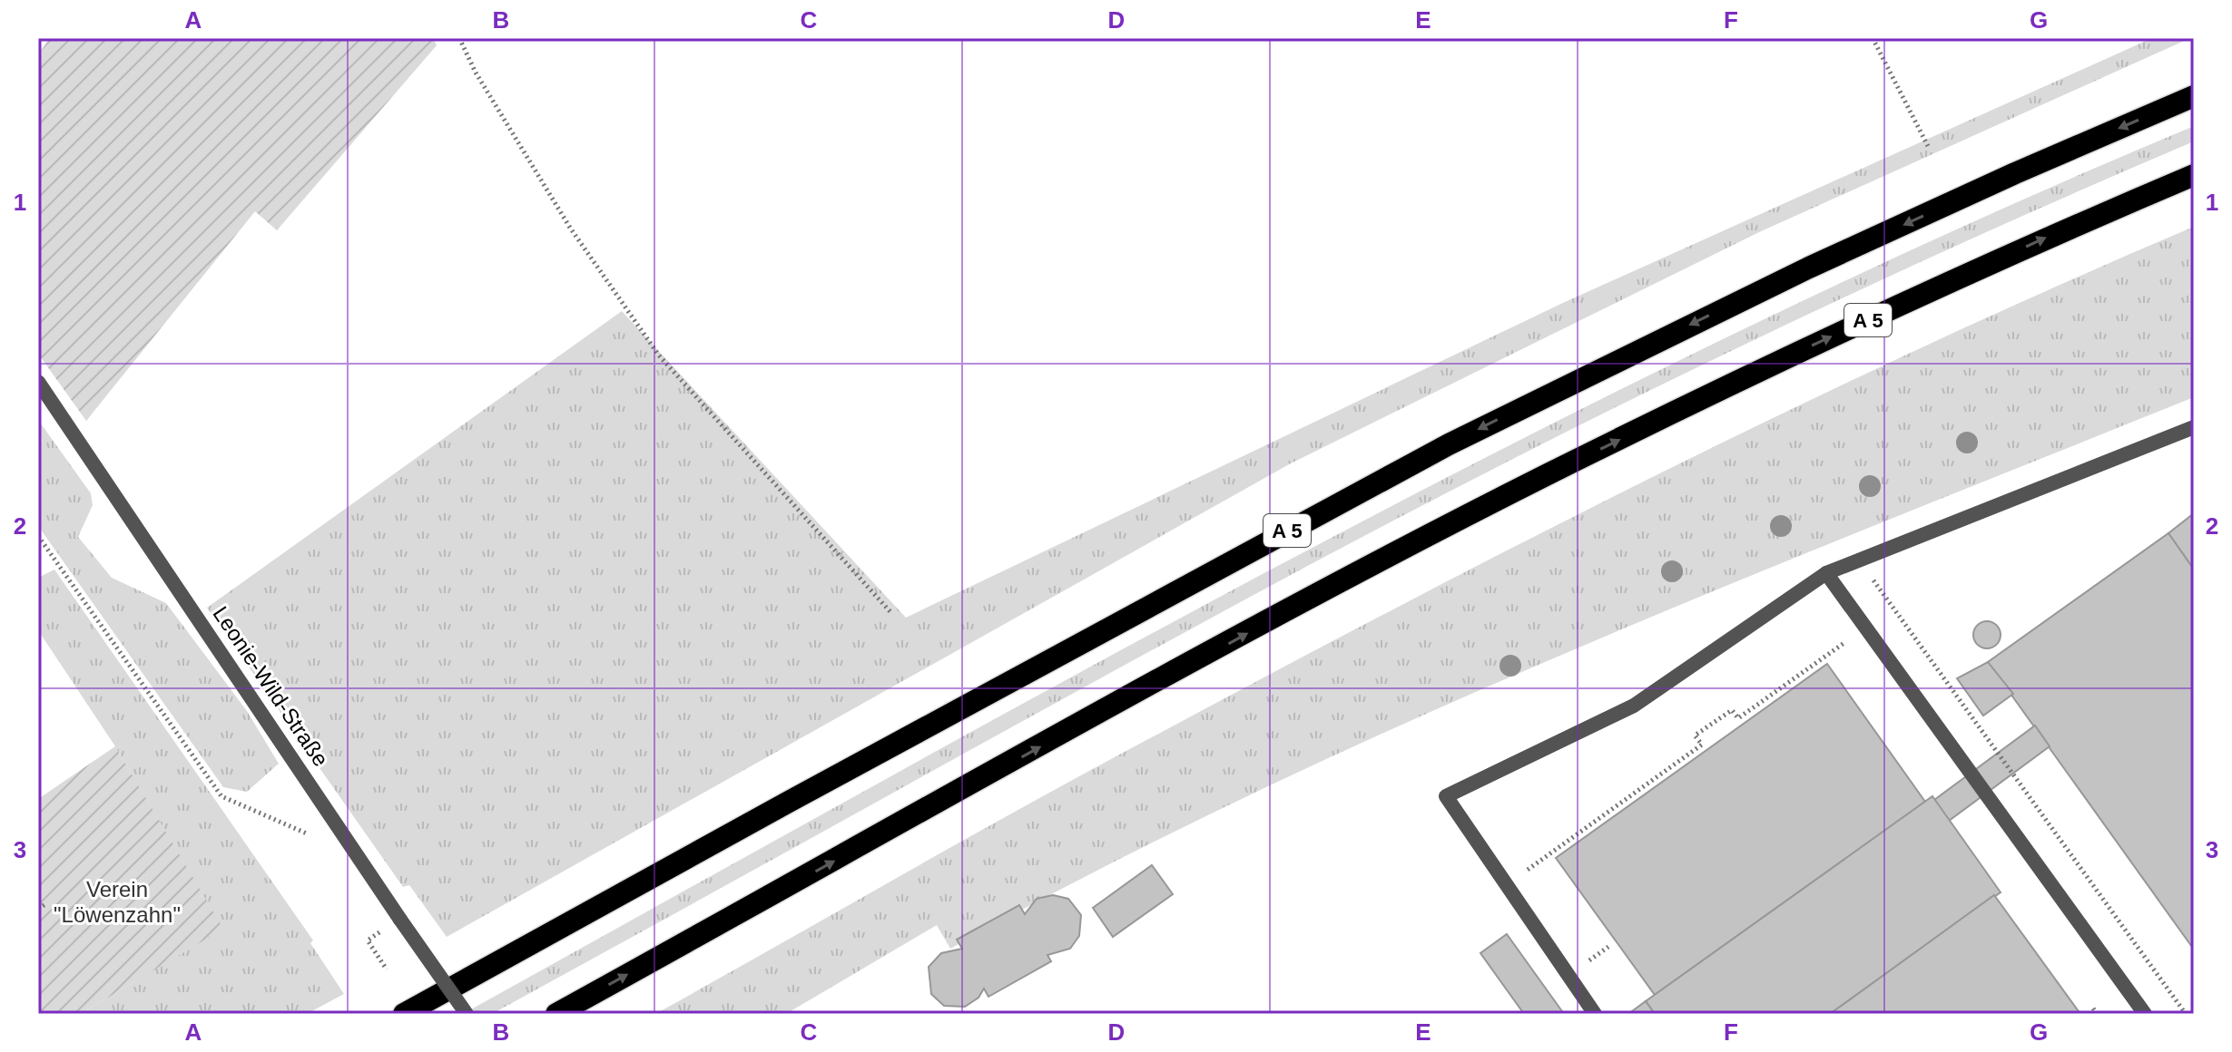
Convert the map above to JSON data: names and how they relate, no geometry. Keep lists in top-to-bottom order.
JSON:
{
  "streets": {
    "highway": ["A 5"],
    "street": ["Leonie-Wild-Straße"]
  },
  "parks": ["Verein \"Löwenzahn\""],
  "grid": {
    "columns": [
      "A",
      "B",
      "C",
      "D",
      "E",
      "F",
      "G"
    ],
    "rows": ["1", "2", "3"]
  }
}
